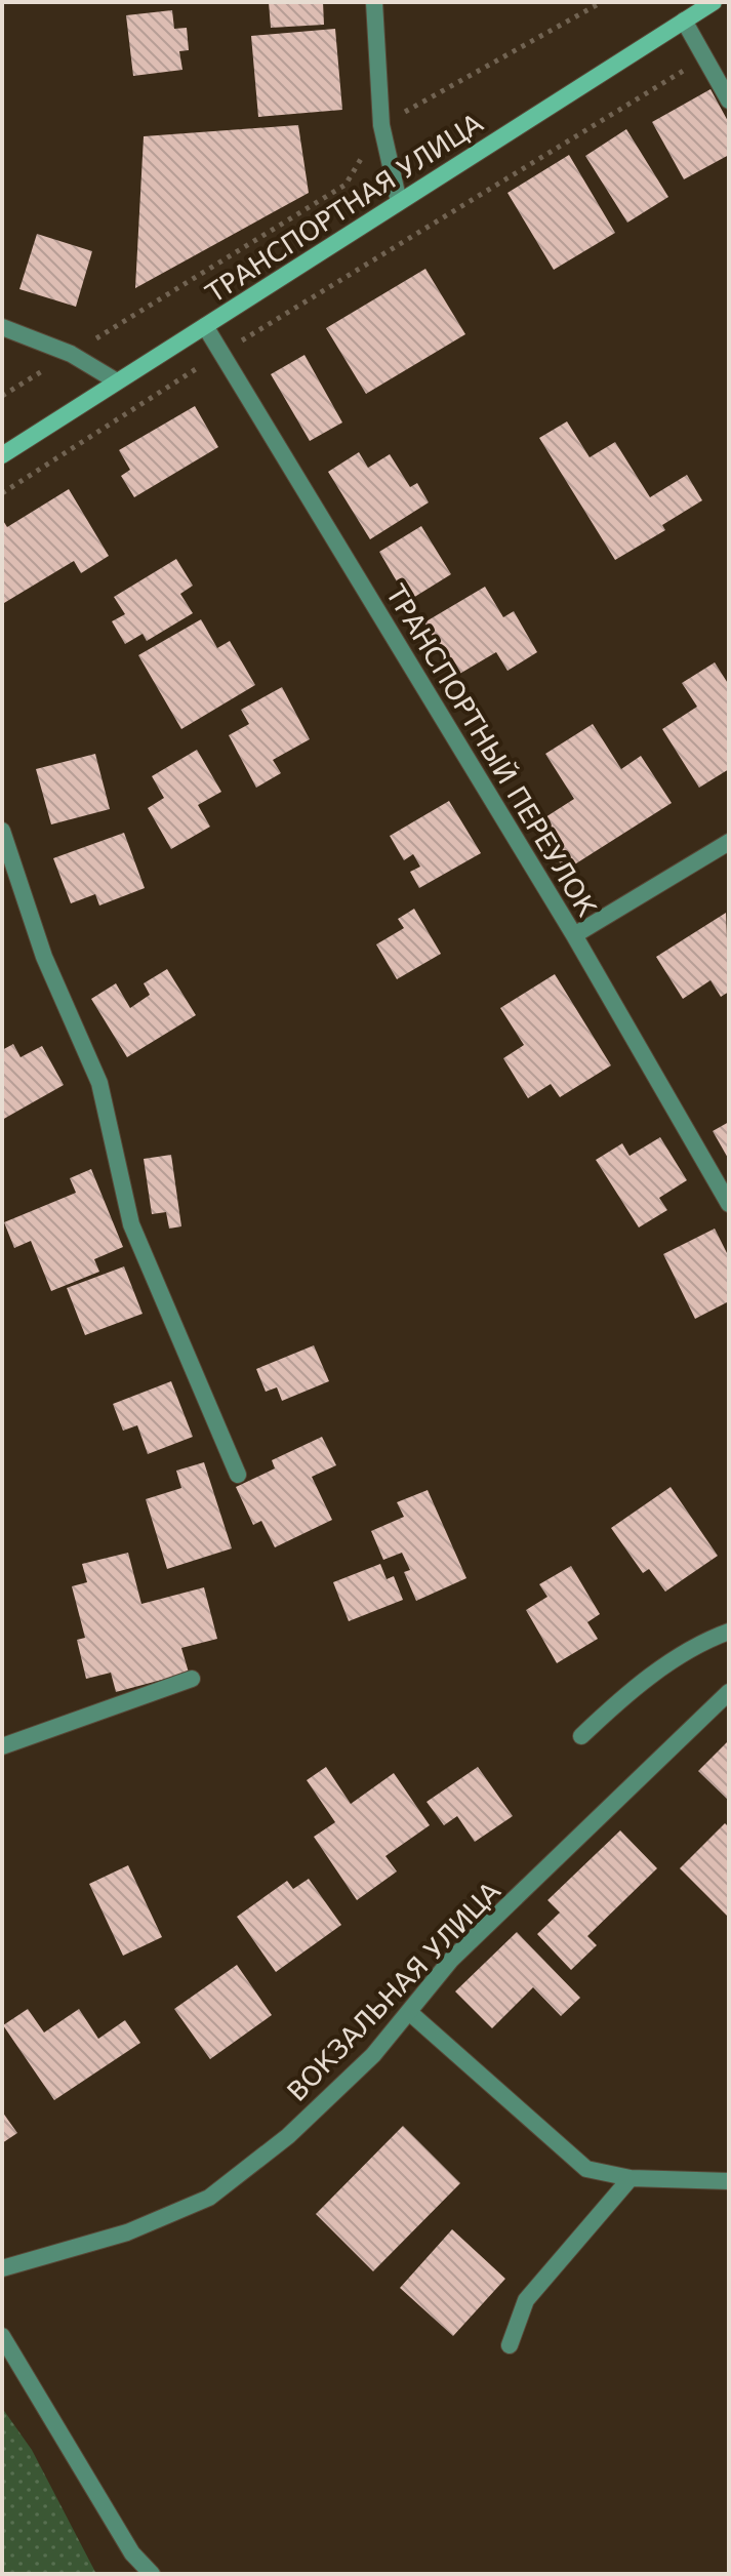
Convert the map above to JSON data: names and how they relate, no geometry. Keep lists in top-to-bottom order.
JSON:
{
  "streets": {
    "main road": ["ТРАНСПОРТНАЯ УЛИЦА"],
    "street": ["ТРАНСПОРТНЫЙ ПЕРЕУЛОК", "ВОКЗАЛЬНАЯ УЛИЦА"]
  },
  "crossings": [
    ["ТРАНСПОРТНАЯ УЛИЦА", "ТРАНСПОРТНЫЙ ПЕРЕУЛОК"]
  ]
}
